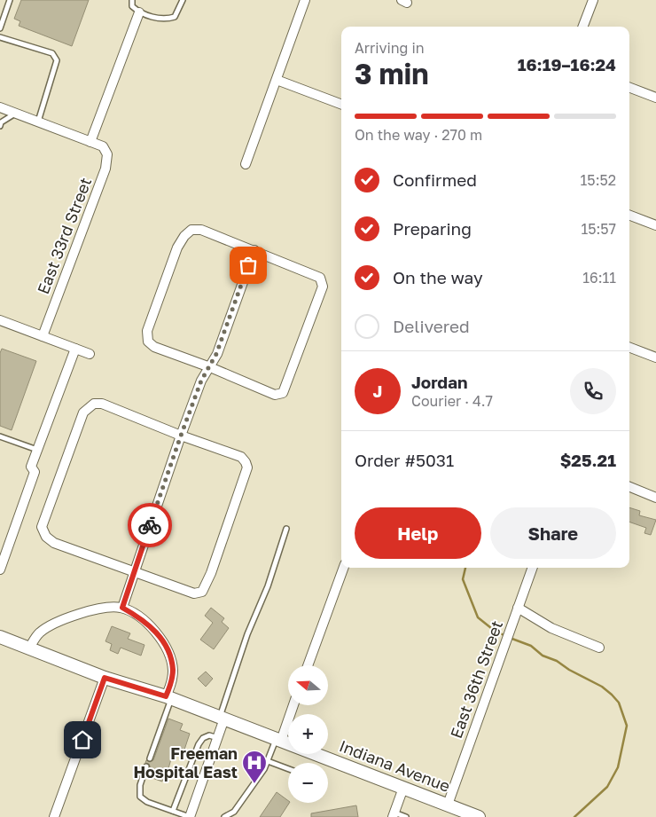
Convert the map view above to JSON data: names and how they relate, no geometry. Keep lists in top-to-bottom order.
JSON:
{
  "streets": {
    "street": ["East 33rd Street", "East 36th Street", "Indiana Avenue"]
  },
  "crossings": [
    ["East 36th Street", "Indiana Avenue"]
  ],
  "places": {
    "hospital": ["Freeman Hospital East"]
  },
  "north": "left",
  "page": {
    "heading": ["3 min", "Arriving in", "16:19–16:24"],
    "panel": [
      "Jordan",
      "Courier · 4.7",
      "Order #5031",
      "$25.21"
    ],
    "bar": "On the way · 270 m",
    "list": [
      ["Confirmed", "15:52"],
      ["Preparing", "15:57"],
      ["On the way", "16:11"],
      "Delivered"
    ],
    "round": "J",
    "buttons": ["Help", "Share"],
    "map_buttons": ["+", "−"]
  }
}
